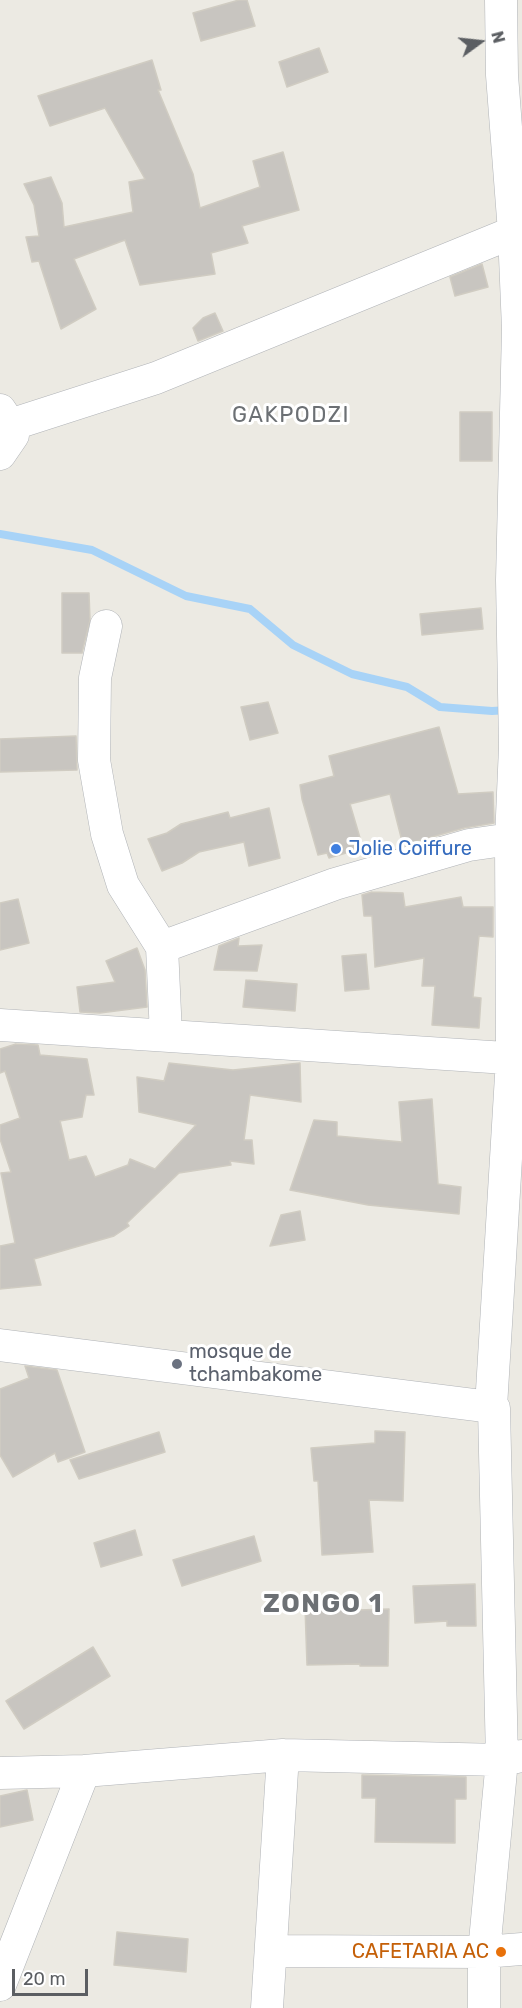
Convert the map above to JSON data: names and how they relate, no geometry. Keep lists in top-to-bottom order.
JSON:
{
  "districts": ["GAKPODZI", "ZONGO 1"],
  "places": ["Jolie Coiffure", "mosque de tchambakome", "CAFETARIA AC"],
  "scale_bar": "20 m",
  "north": "right"
}
